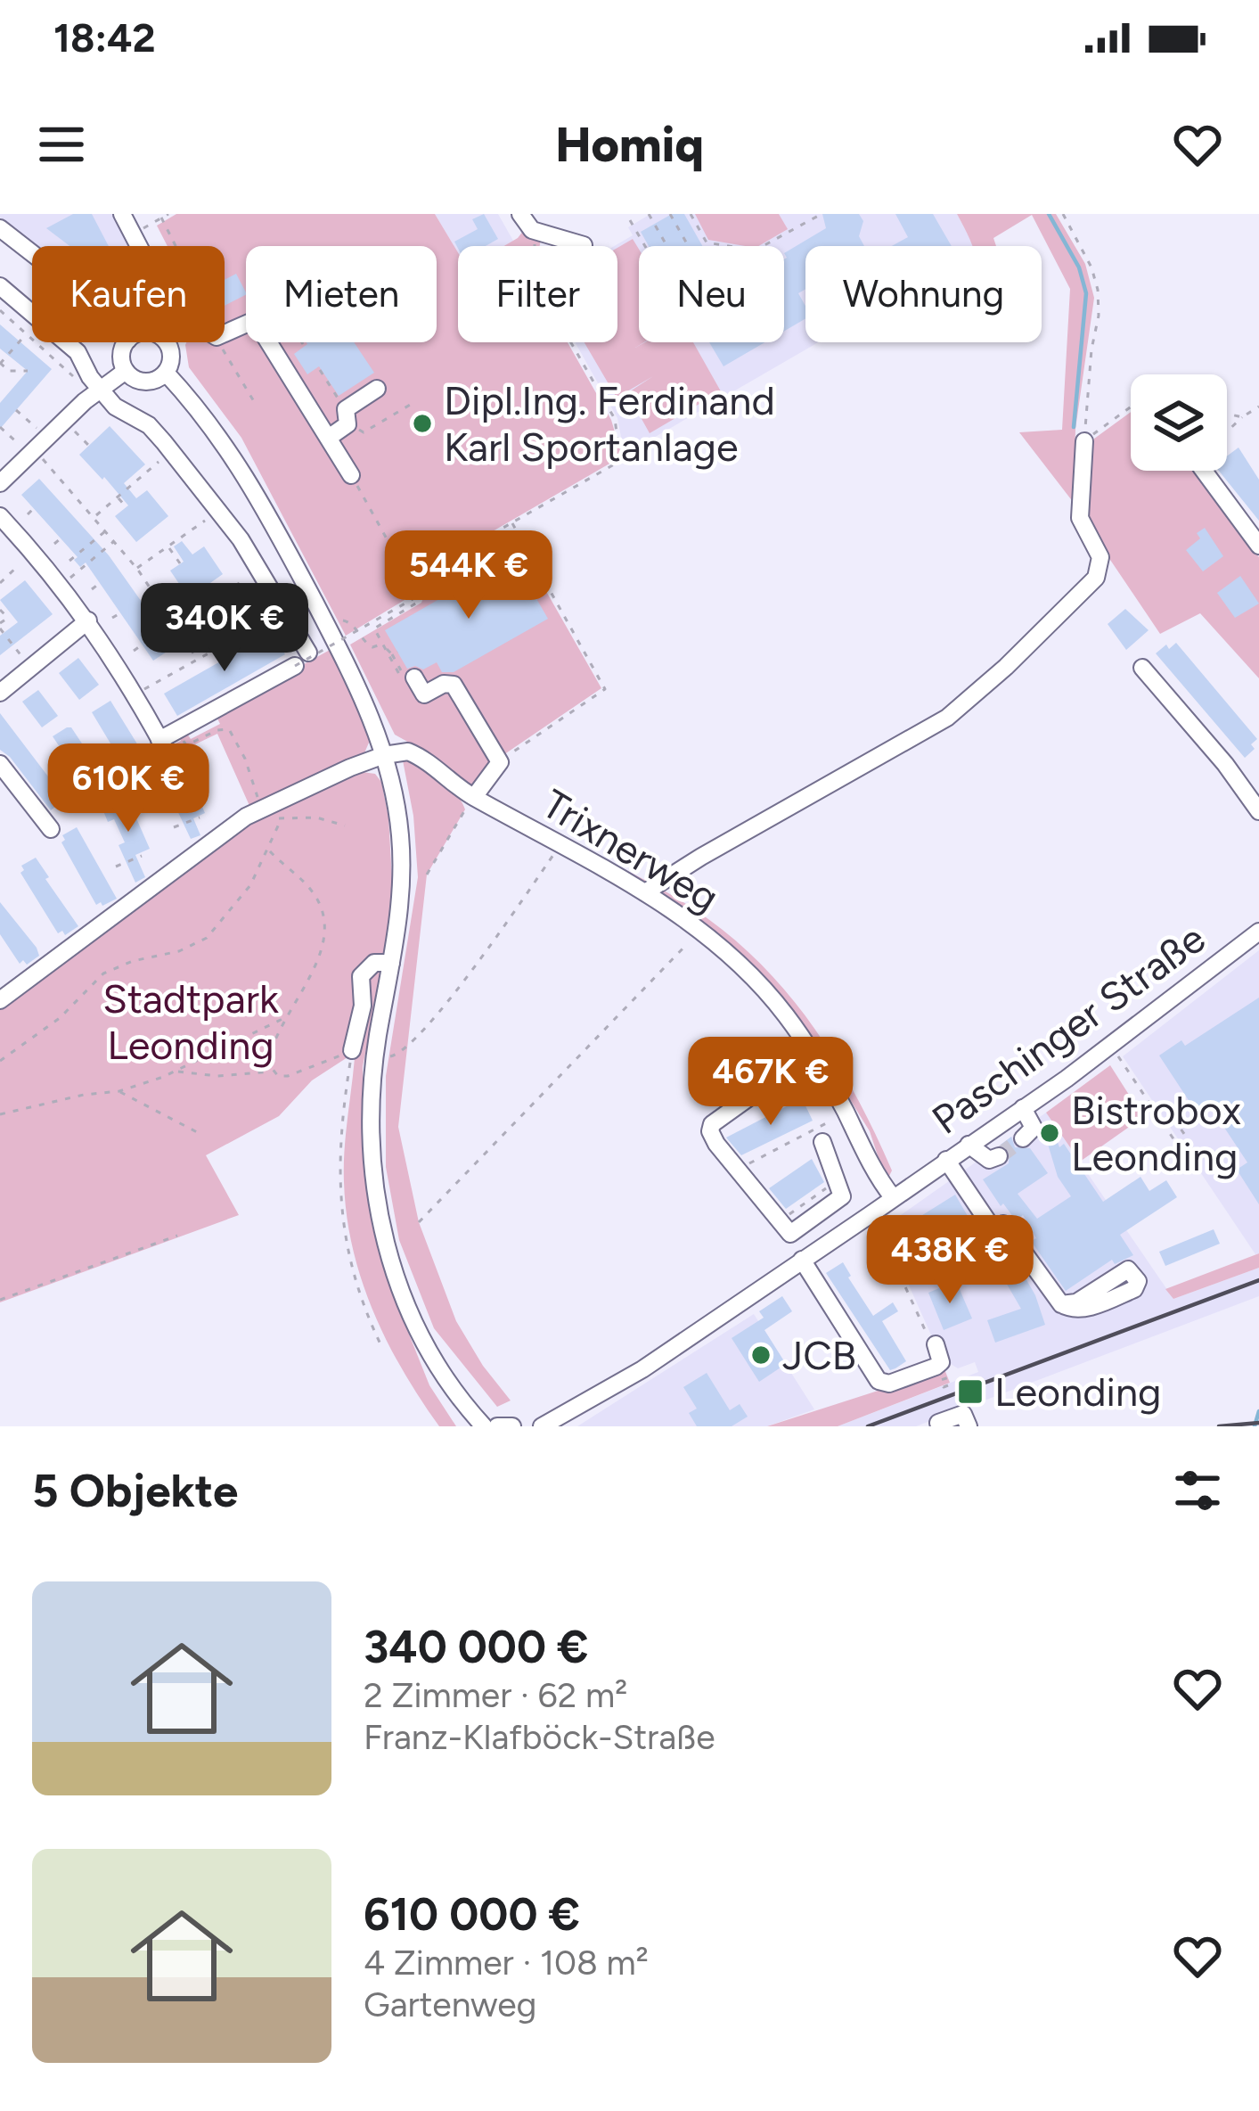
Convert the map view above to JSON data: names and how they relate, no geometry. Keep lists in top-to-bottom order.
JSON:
{
  "streets": {
    "street": ["Trixnerweg", "Paschinger Straße"]
  },
  "crossings": [
    ["Trixnerweg", "Paschinger Straße"]
  ],
  "parks": ["Stadtpark Leonding"],
  "places": {
    "other": ["Dipl.Ing. Ferdinand Karl Sportanlage", "Bistrobox Leonding", "JCB"],
    "transit": ["Leonding"]
  },
  "page": {
    "status": "18:42",
    "header": "Homiq",
    "chip": [
      "Kaufen",
      "Mieten",
      "Filter",
      "Neu",
      "Wohnung"
    ],
    "price": [
      "544K €",
      "340K €",
      "610K €",
      "467K €",
      "438K €"
    ],
    "heading": "5 Objekte",
    "list": [
      {
        "name": "340 000 €",
        "note": "2 Zimmer · 62 m² · Franz-Klafböck-Straße"
      },
      {
        "name": "610 000 €",
        "note": "4 Zimmer · 108 m² · Gartenweg"
      }
    ]
  }
}
